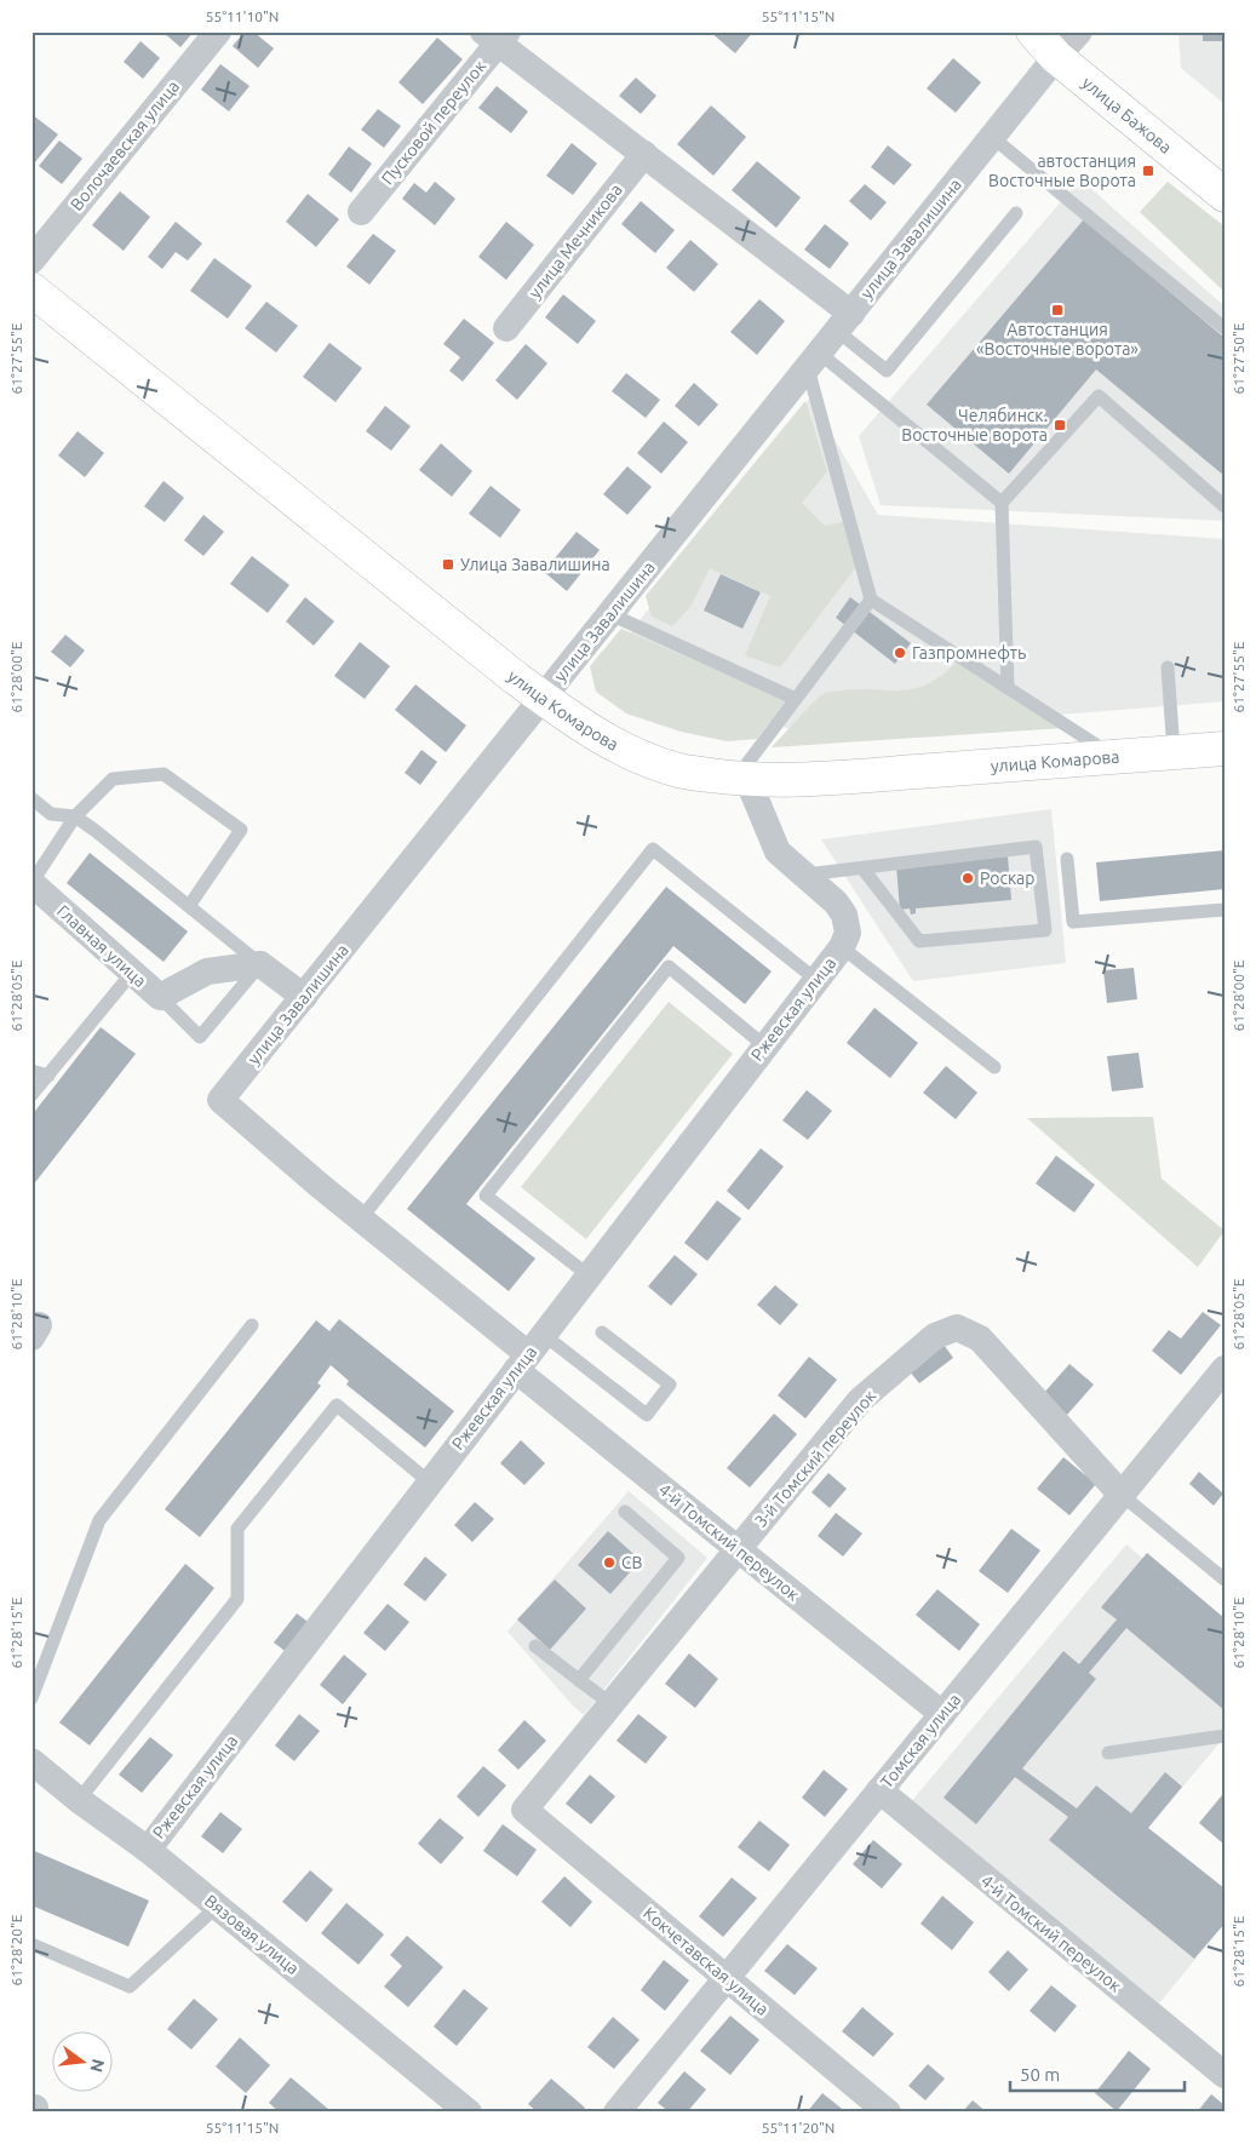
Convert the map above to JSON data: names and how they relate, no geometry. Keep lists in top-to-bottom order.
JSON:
{
  "streets": {
    "main road": ["улица Бажова", "улица Комарова"],
    "street": [
      "Пусковой переулок",
      "Волочаевская улица",
      "улица Завалишина",
      "улица Мечникова",
      "Главная улица",
      "Ржевская улица",
      "3-й Томский переулок",
      "4-й Томский переулок",
      "Томская улица",
      "Вязовая улица",
      "Кокчетавская улица"
    ]
  },
  "crossings": [
    ["улица Бажова", "улица Завалишина"],
    ["улица Завалишина", "улица Комарова"],
    ["улица Завалишина", "4-й Томский переулок"],
    ["Ржевская улица", "4-й Томский переулок"],
    ["Ржевская улица", "Вязовая улица"],
    ["3-й Томский переулок", "4-й Томский переулок"],
    ["3-й Томский переулок", "Томская улица"],
    ["3-й Томский переулок", "Кокчетавская улица"],
    ["4-й Томский переулок", "Томская улица"],
    ["Томская улица", "Кокчетавская улица"]
  ],
  "places": {
    "transit": [
      "автостанция Восточные Ворота",
      "Автостанция «Восточные ворота»",
      "Челябинск. Восточные ворота",
      "Улица Завалишина"
    ],
    "other": ["Газпромнефть", "Роскар", "СВ"]
  },
  "scale_bar": "50 m",
  "north": "right",
  "coordinates": [
    "55°11'10\"N",
    "55°11'15\"N",
    "61°27'55\"E",
    "61°27'50\"E",
    "61°28'00\"E",
    "61°28'05\"E",
    "61°28'10\"E",
    "61°28'15\"E",
    "61°28'20\"E",
    "55°11'20\"N"
  ]
}
